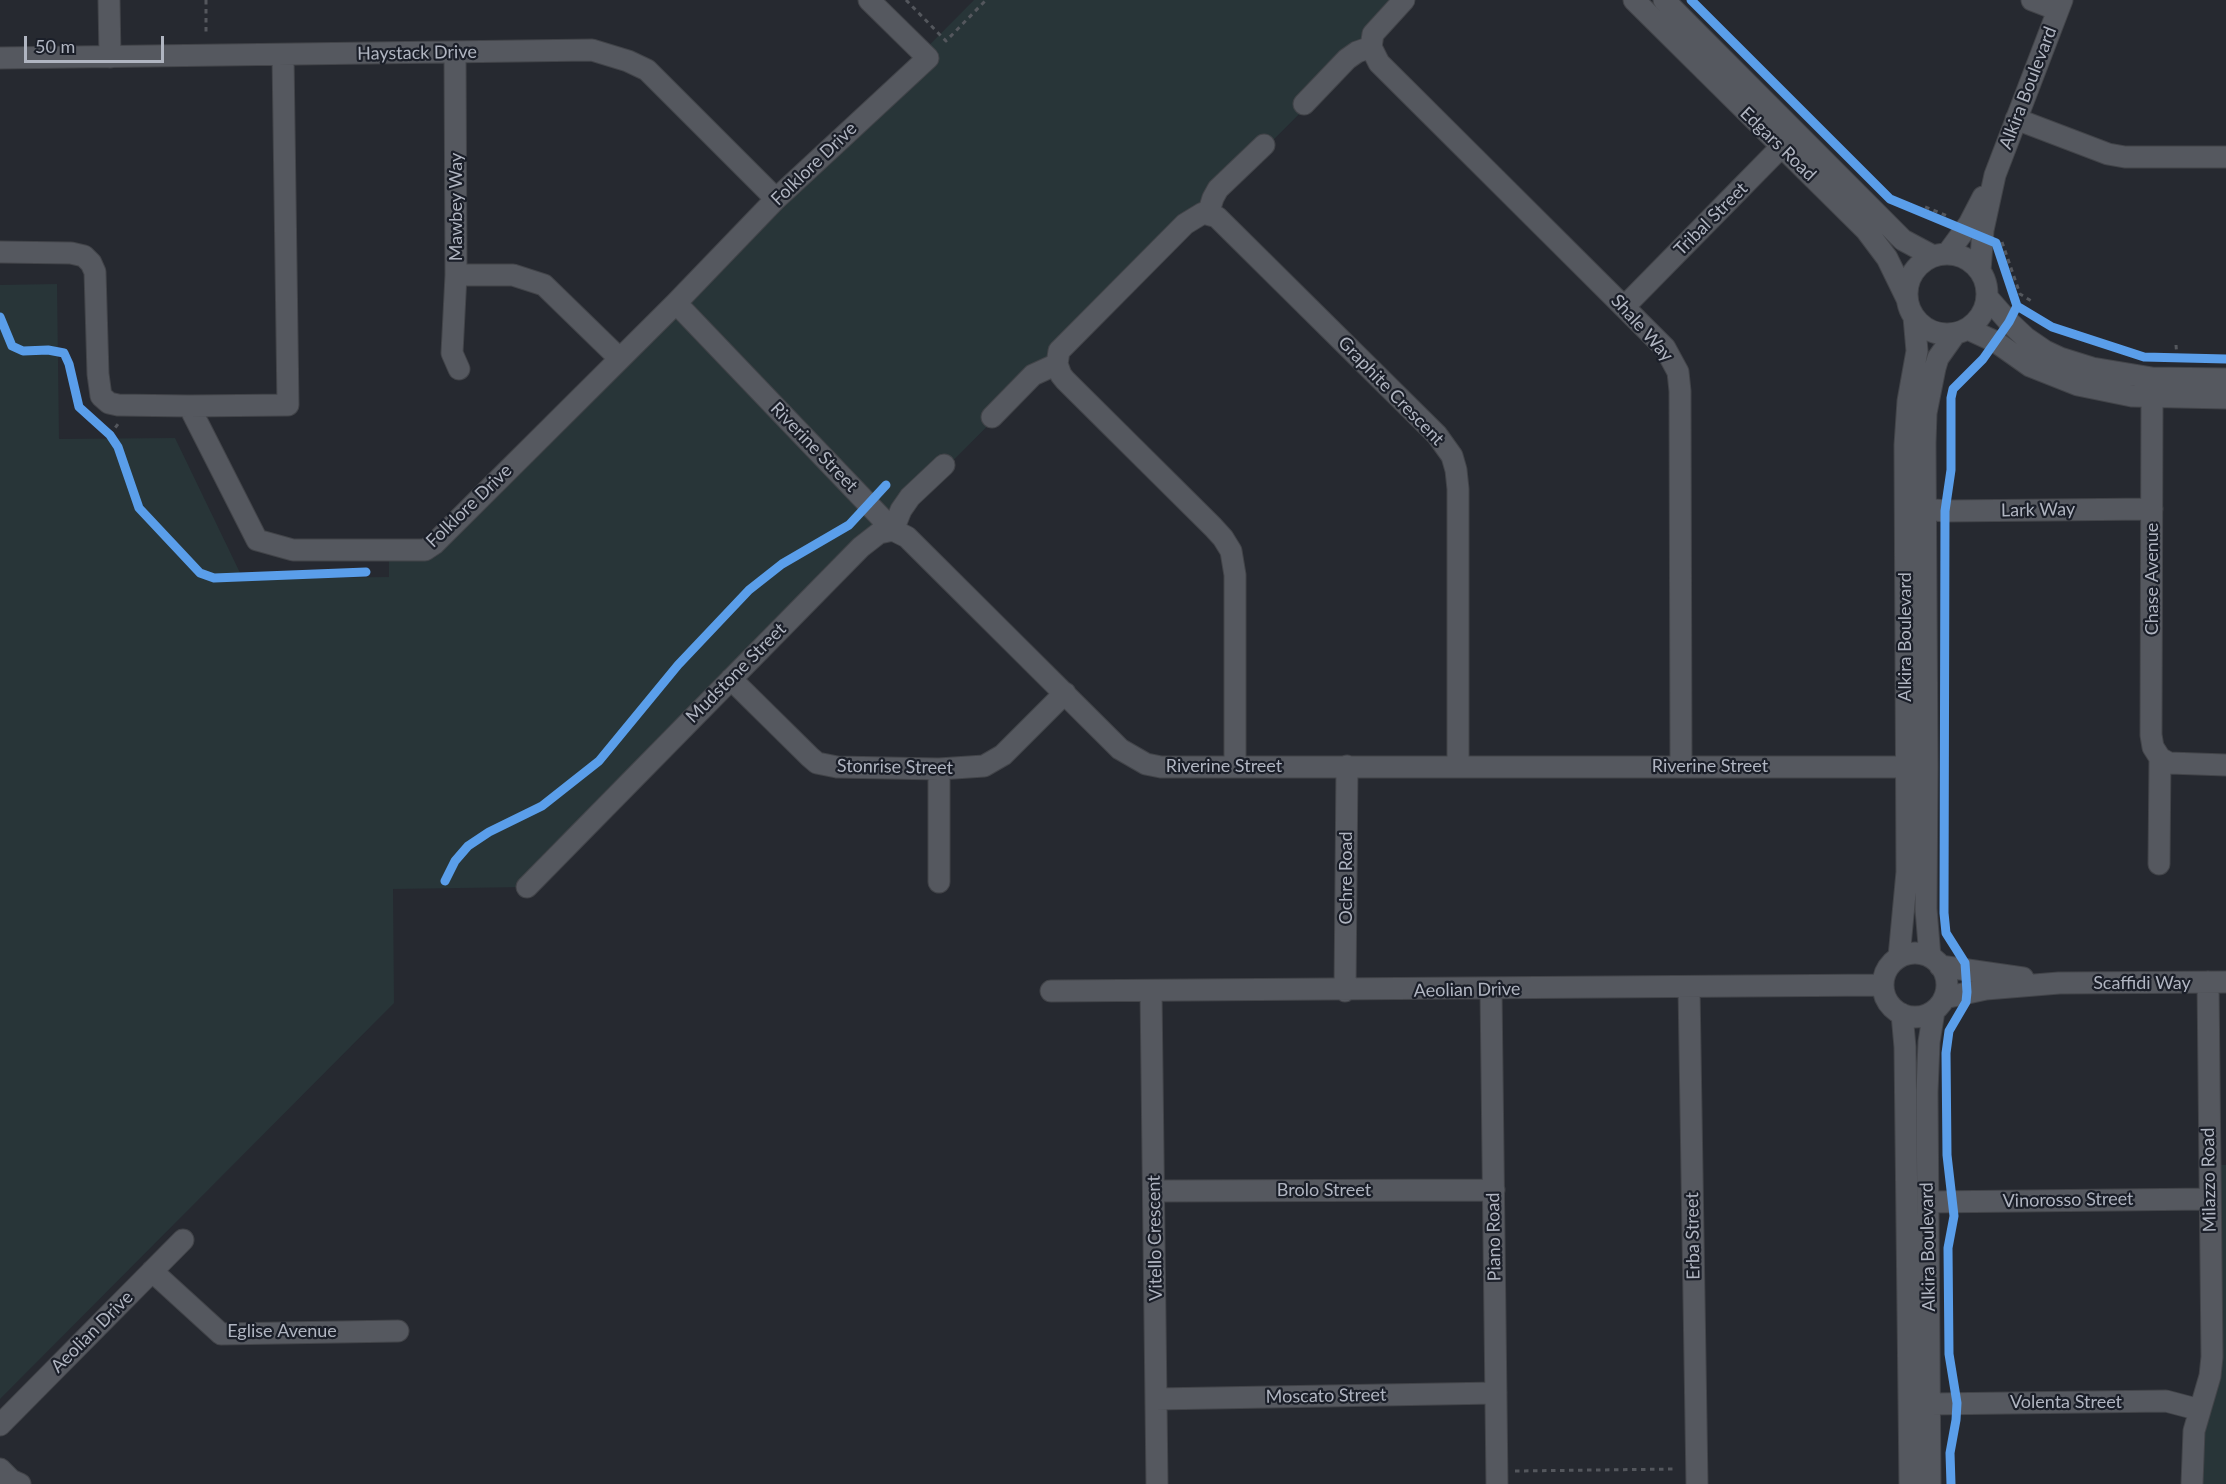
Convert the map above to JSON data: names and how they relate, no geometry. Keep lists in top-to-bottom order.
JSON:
{
  "streets": {
    "street": [
      "Haystack Drive",
      "Alkira Boulevard",
      "Edgars Road",
      "Folklore Drive",
      "Mawbey Way",
      "Tribal Street",
      "Shale Way",
      "Graphite Crescent",
      "Riverine Street",
      "Lark Way",
      "Chase Avenue",
      "Mudstone Street",
      "Stonrise Street",
      "Ochre Road",
      "Scaffidi Way",
      "Aeolian Drive",
      "Milazzo Road",
      "Brolo Street",
      "Vinorosso Street",
      "Erba Street",
      "Piano Road",
      "Vitello Crescent",
      "Eglise Avenue",
      "Moscato Street",
      "Volenta Street"
    ]
  },
  "crossings": [
    ["Haystack Drive", "Folklore Drive"],
    ["Haystack Drive", "Mawbey Way"],
    ["Alkira Boulevard", "Edgars Road"],
    ["Alkira Boulevard", "Riverine Street"],
    ["Alkira Boulevard", "Lark Way"],
    ["Alkira Boulevard", "Scaffidi Way"],
    ["Alkira Boulevard", "Aeolian Drive"],
    ["Alkira Boulevard", "Vinorosso Street"],
    ["Alkira Boulevard", "Volenta Street"],
    ["Edgars Road", "Tribal Street"],
    ["Folklore Drive", "Mawbey Way"],
    ["Folklore Drive", "Riverine Street"],
    ["Tribal Street", "Shale Way"],
    ["Shale Way", "Riverine Street"],
    ["Graphite Crescent", "Riverine Street"],
    ["Riverine Street", "Mudstone Street"],
    ["Riverine Street", "Stonrise Street"],
    ["Riverine Street", "Ochre Road"],
    ["Lark Way", "Chase Avenue"],
    ["Mudstone Street", "Stonrise Street"],
    ["Ochre Road", "Aeolian Drive"],
    ["Scaffidi Way", "Aeolian Drive"],
    ["Scaffidi Way", "Milazzo Road"],
    ["Aeolian Drive", "Erba Street"],
    ["Aeolian Drive", "Piano Road"],
    ["Aeolian Drive", "Vitello Crescent"],
    ["Aeolian Drive", "Eglise Avenue"],
    ["Milazzo Road", "Vinorosso Street"],
    ["Milazzo Road", "Volenta Street"],
    ["Brolo Street", "Piano Road"],
    ["Brolo Street", "Vitello Crescent"],
    ["Piano Road", "Moscato Street"],
    ["Vitello Crescent", "Moscato Street"]
  ],
  "scale_bar": "50 m"
}
